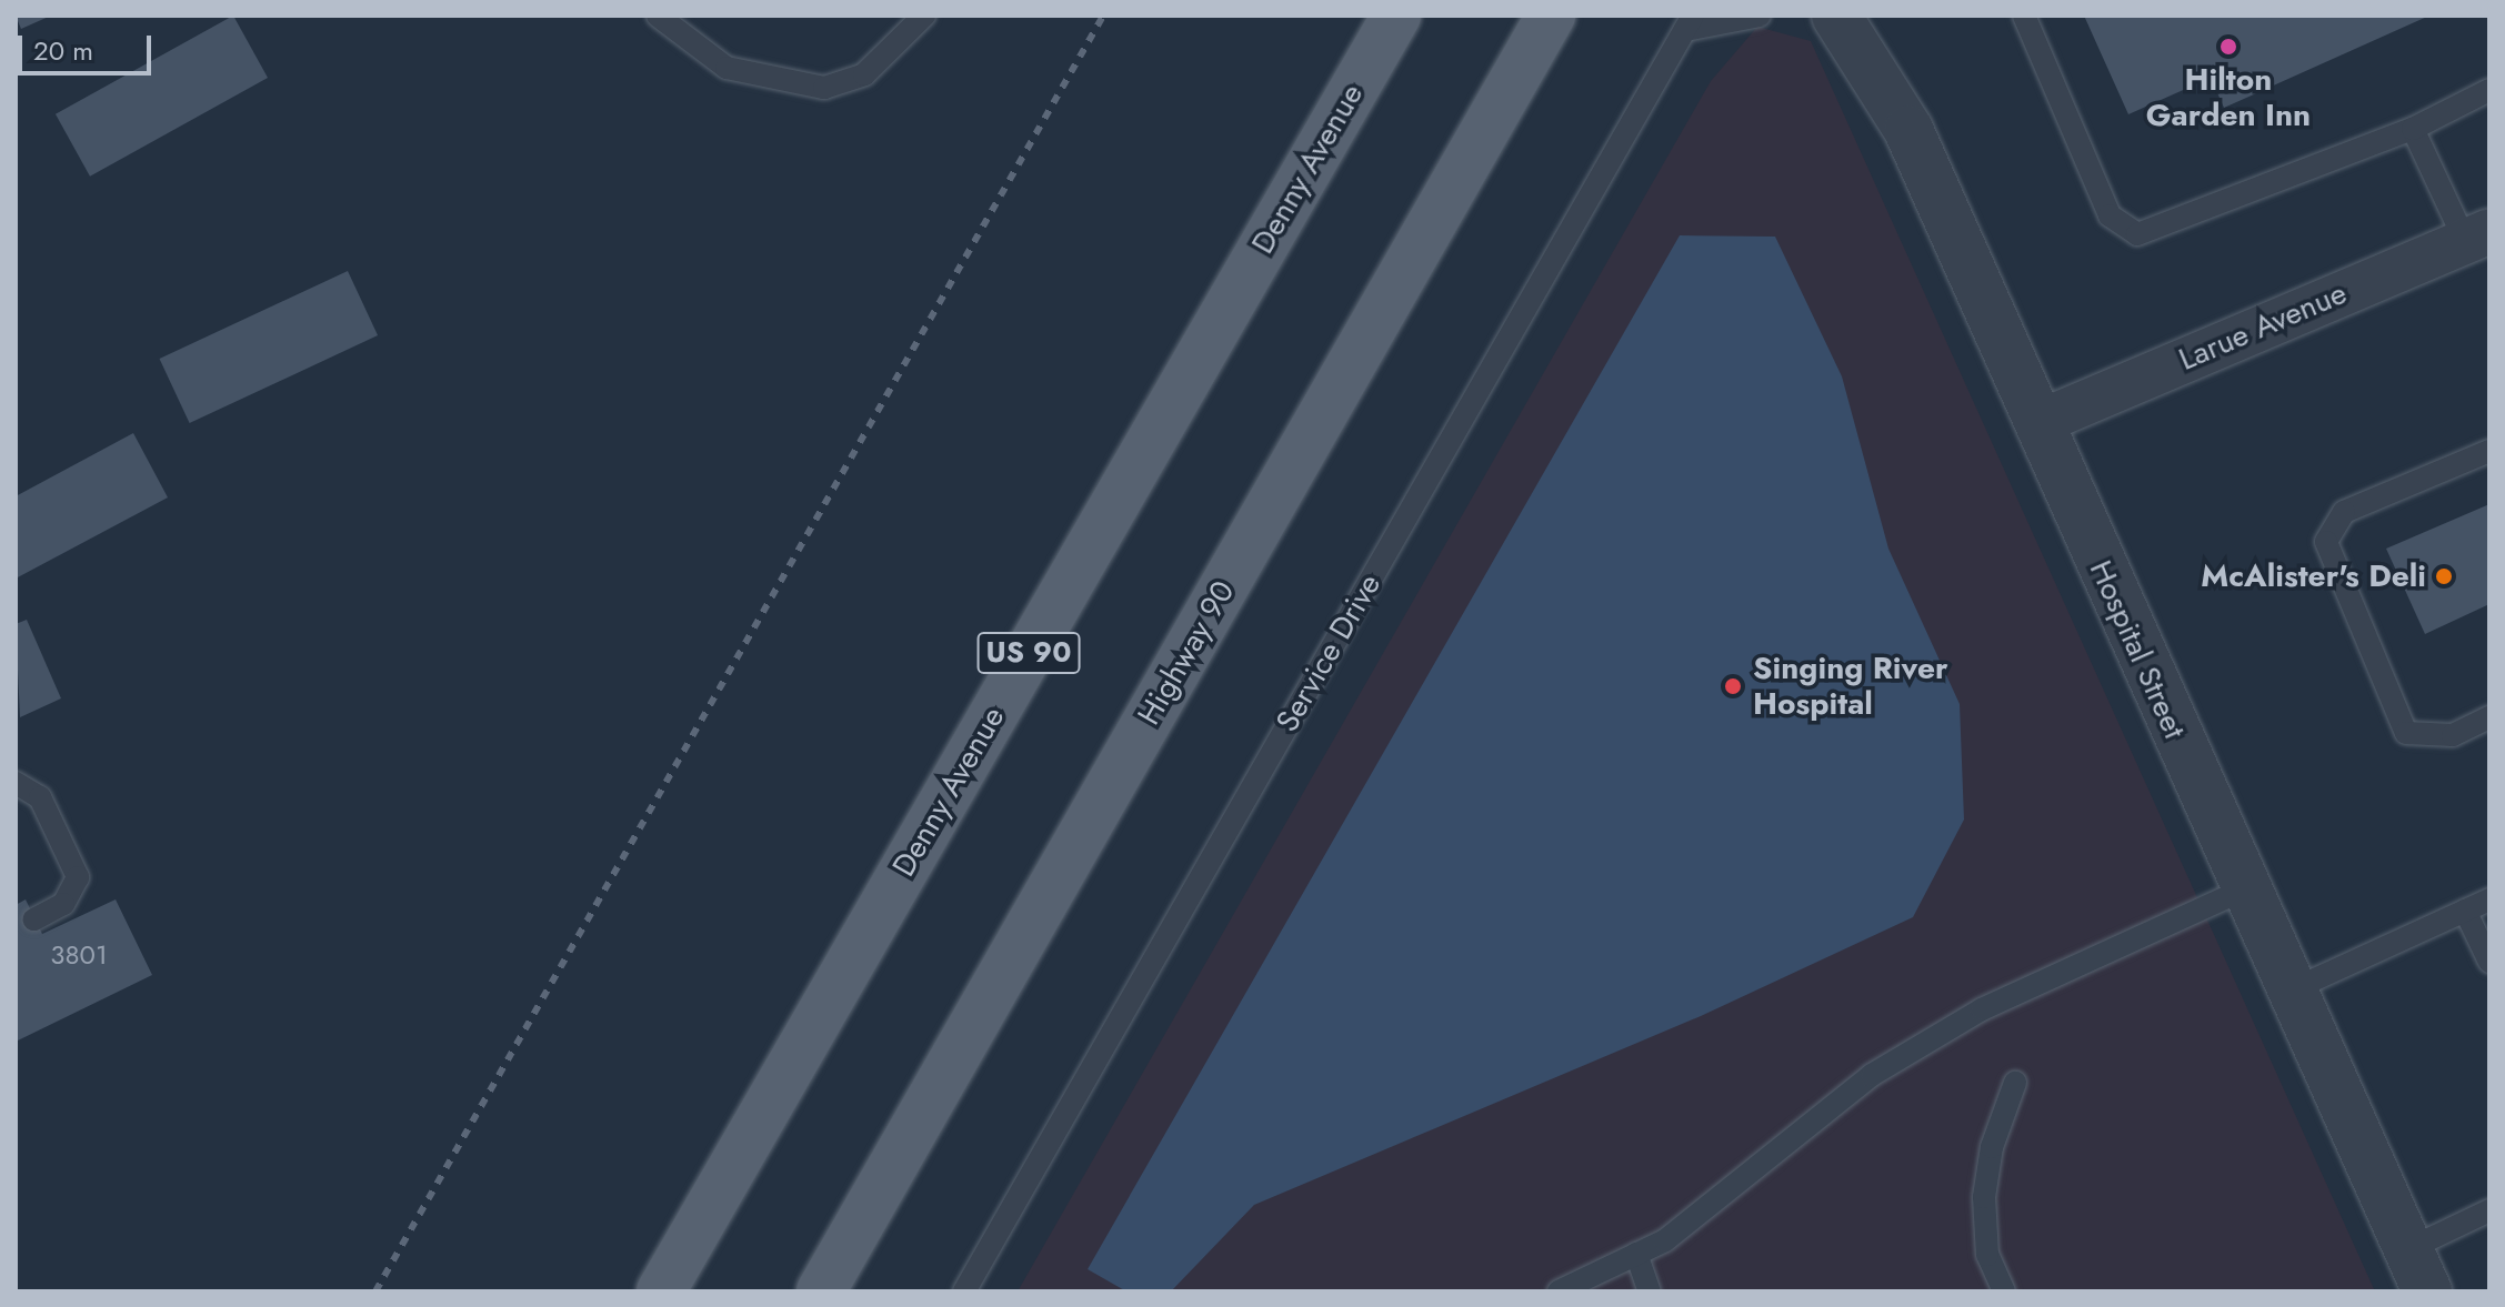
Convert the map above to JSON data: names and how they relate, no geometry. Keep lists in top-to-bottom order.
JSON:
{
  "streets": {
    "main road": ["Denny Avenue", "US 90", "Highway 90"],
    "street": ["Larue Avenue", "Hospital Street"],
    "lane": ["Service Drive"]
  },
  "crossings": [
    ["Larue Avenue", "Hospital Street"]
  ],
  "places": ["Hilton Garden Inn", "McAlister's Deli", "Singing River Hospital"],
  "house_numbers": ["3801"],
  "scale_bar": "20 m"
}
